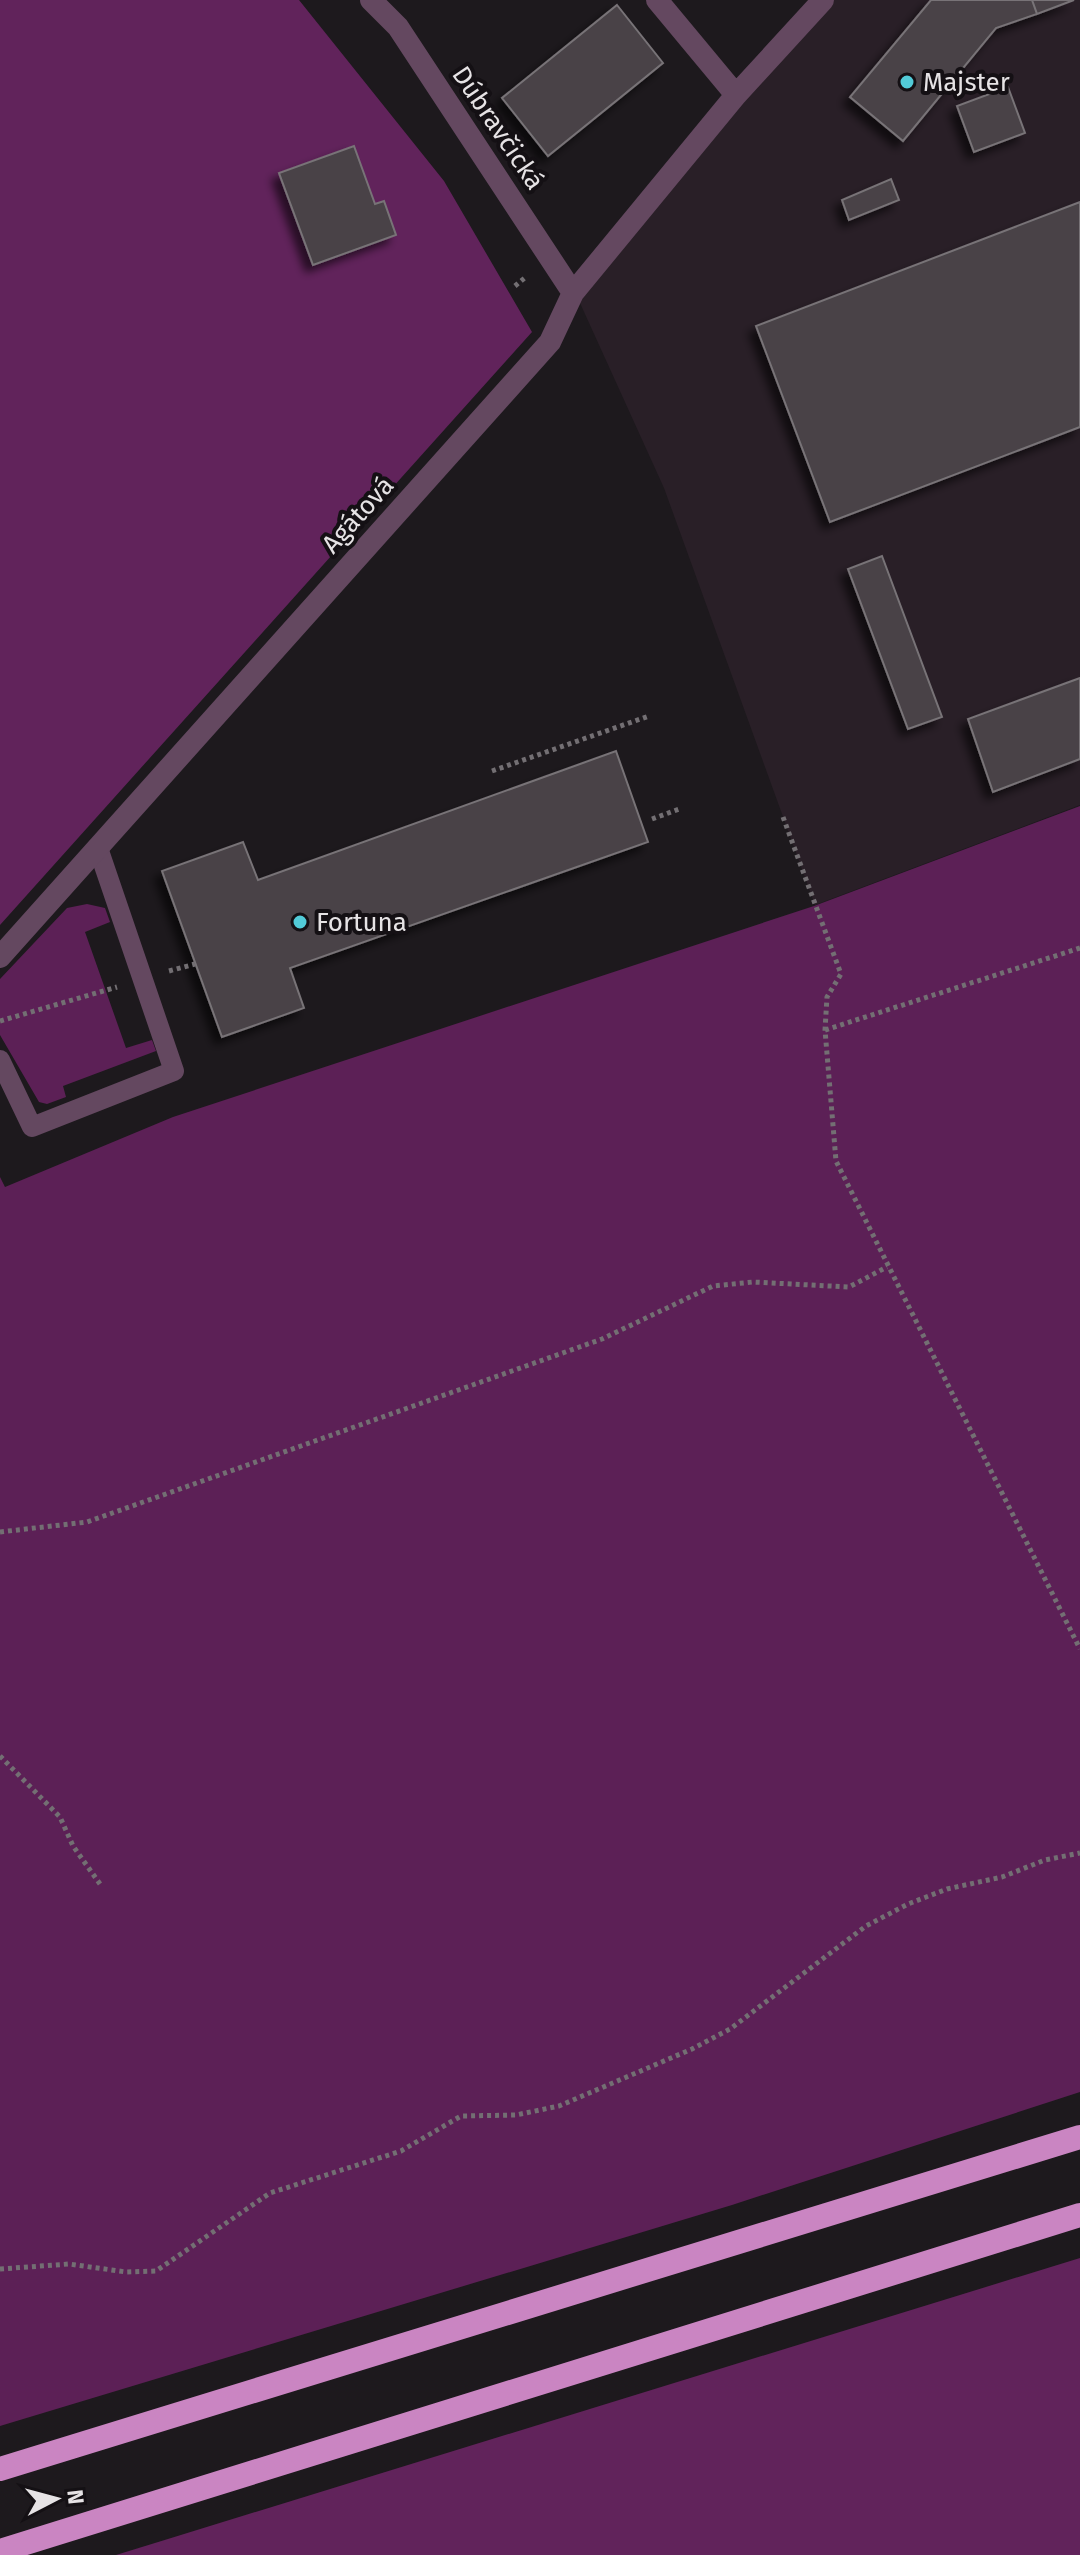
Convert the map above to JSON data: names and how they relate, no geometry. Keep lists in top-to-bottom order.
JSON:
{
  "streets": {
    "street": ["Dúbravčická", "Agátová"]
  },
  "crossings": [
    ["Dúbravčická", "Agátová"]
  ],
  "places": ["Majster", "Fortuna"],
  "north": "right"
}
